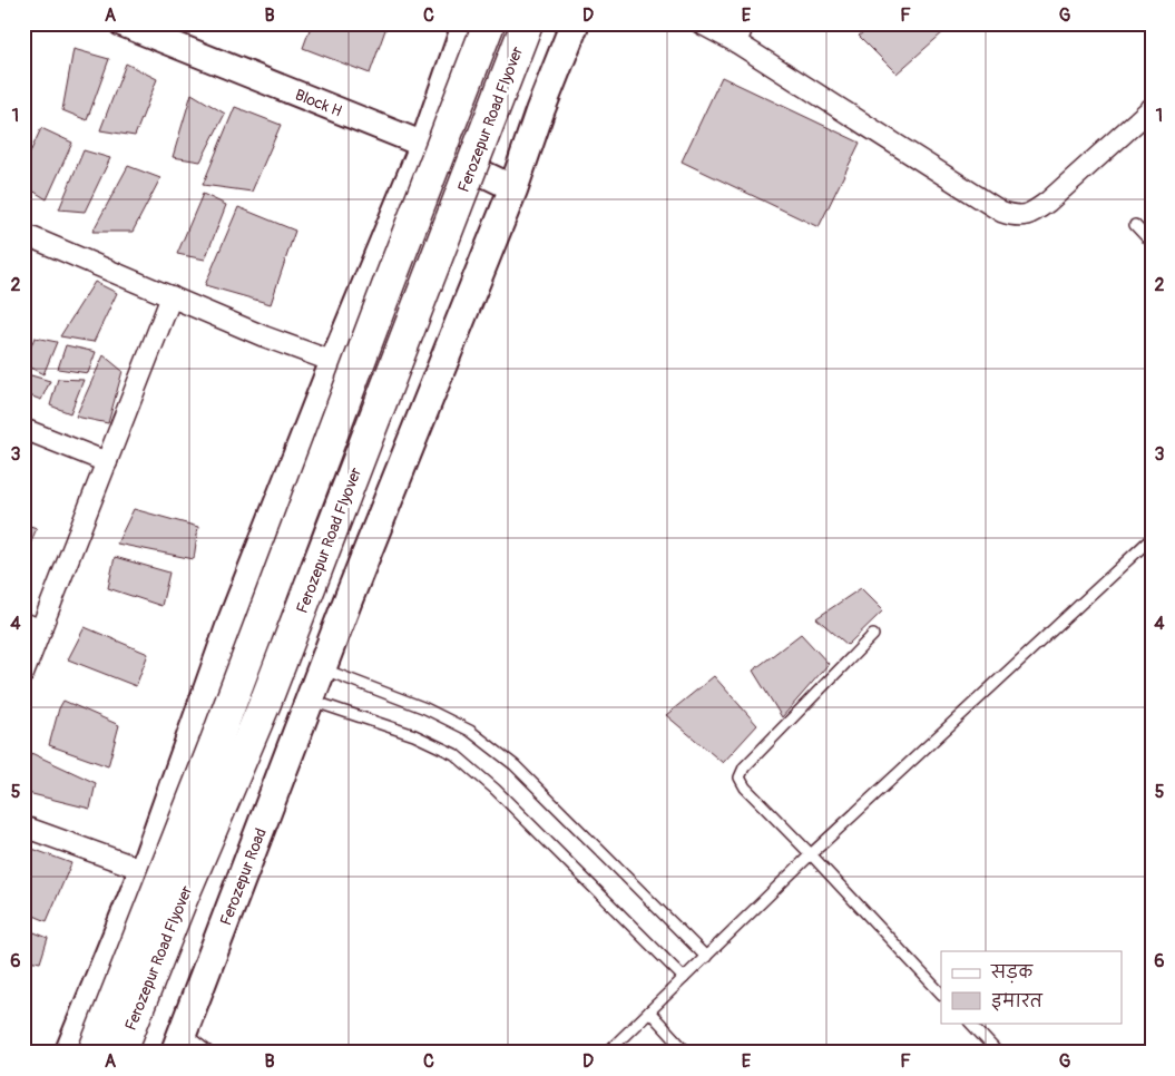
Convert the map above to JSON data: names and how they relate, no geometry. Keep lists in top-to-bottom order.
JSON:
{
  "streets": {
    "highway": ["Ferozepur Road Flyover"],
    "main road": ["Ferozepur Road"],
    "street": ["Block H"]
  },
  "crossings": [
    ["Block H", "Ferozepur Road"]
  ],
  "legend": ["सड़क", "इमारत"],
  "grid": {
    "columns": [
      "A",
      "B",
      "C",
      "D",
      "E",
      "F",
      "G"
    ],
    "rows": [
      "1",
      "2",
      "3",
      "4",
      "5",
      "6"
    ]
  }
}
